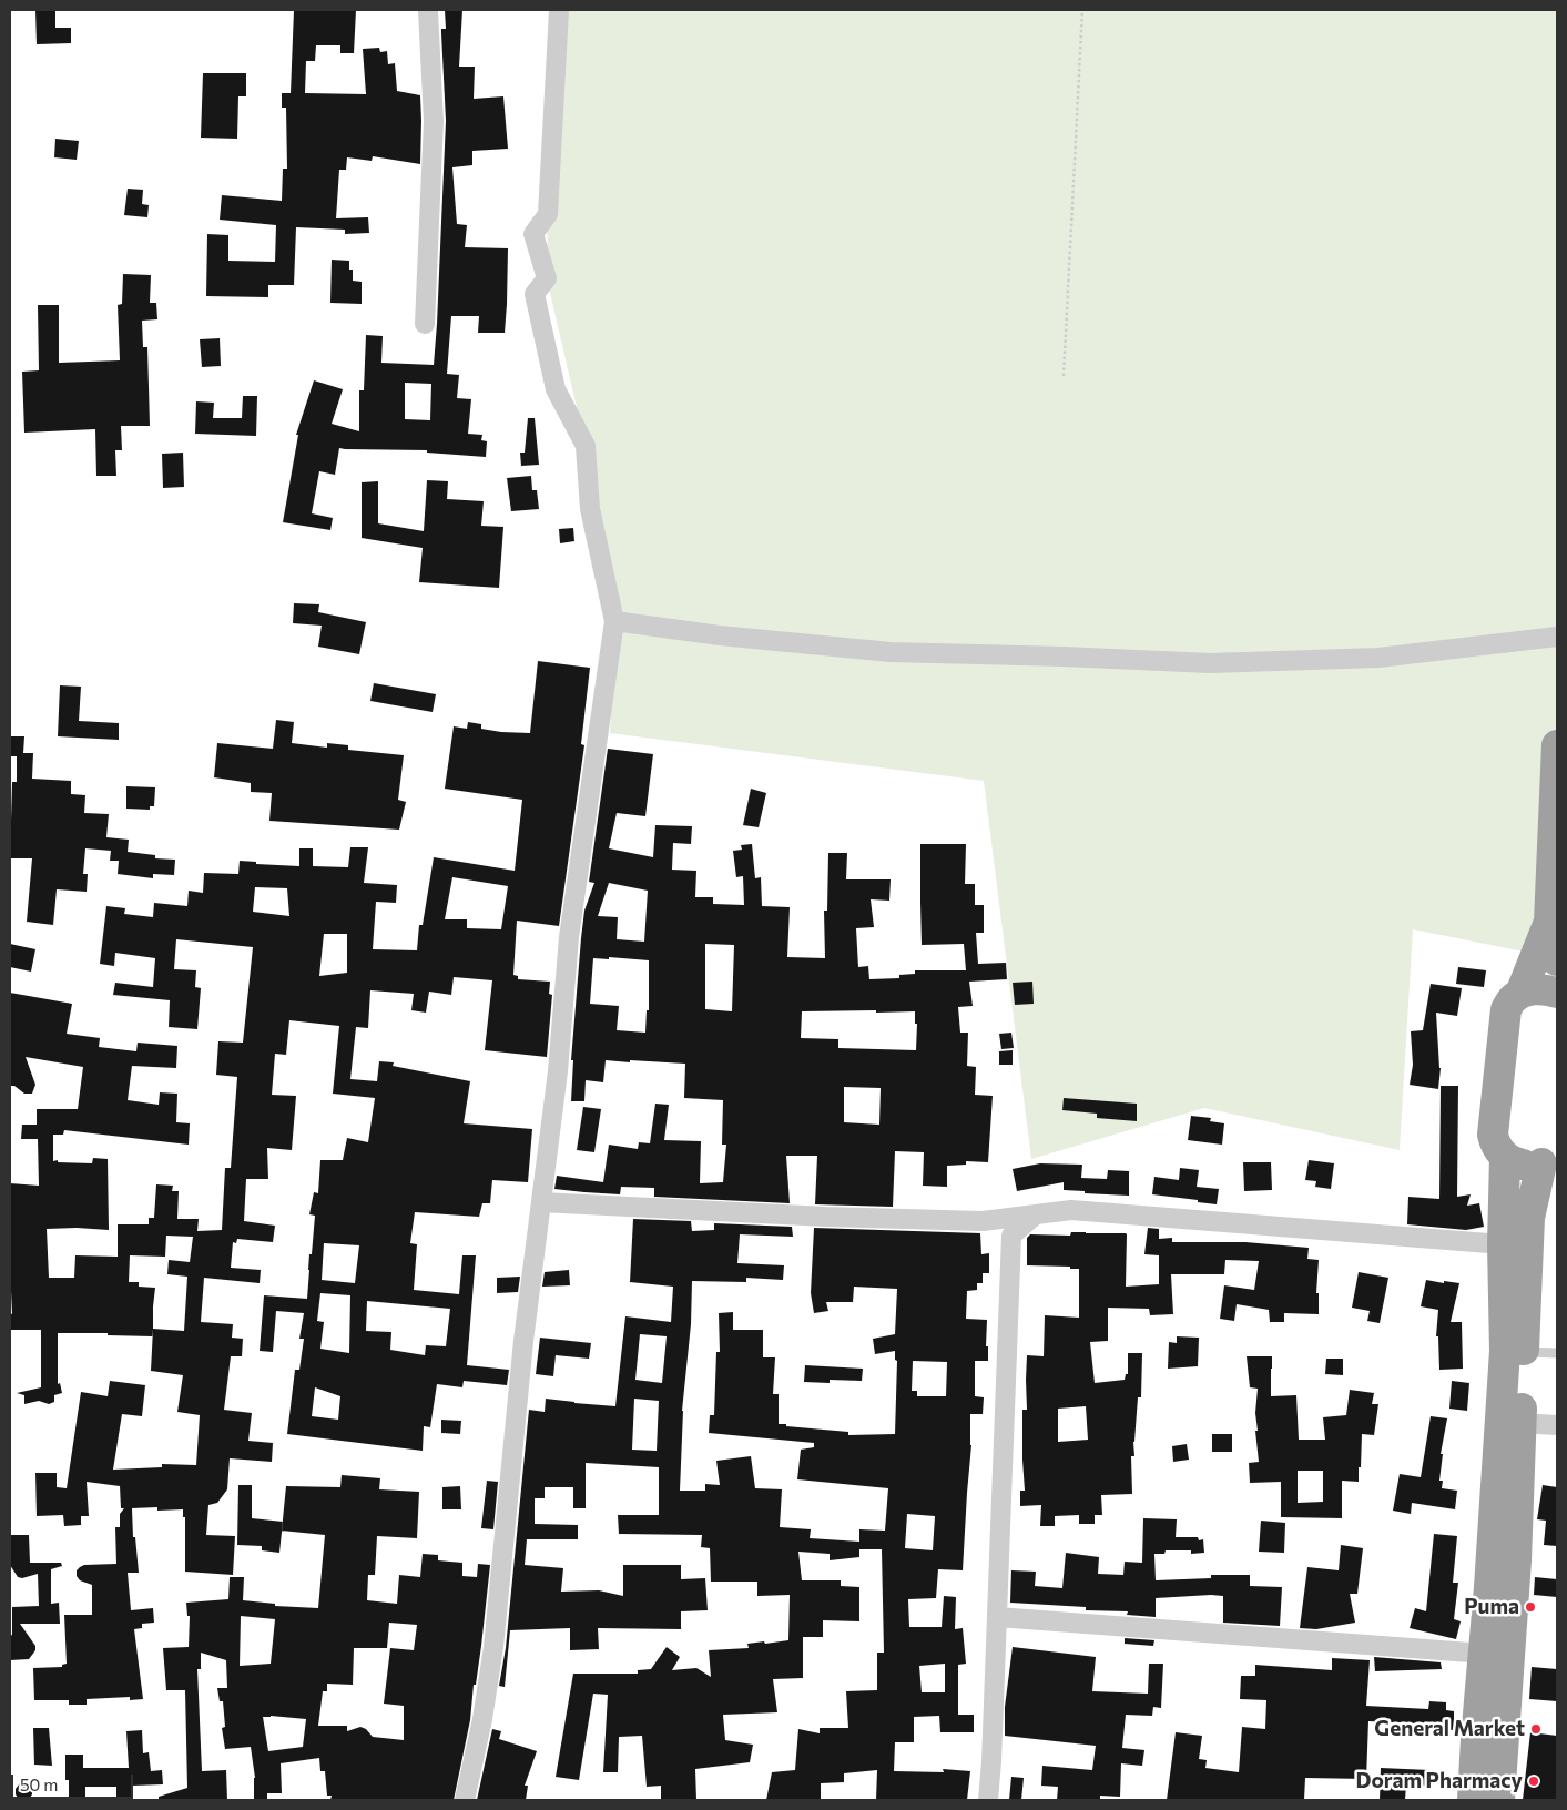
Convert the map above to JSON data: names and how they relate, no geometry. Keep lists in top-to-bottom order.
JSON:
{
  "places": ["Puma", "General Market", "Doram Pharmacy"],
  "scale_bar": "50 m"
}
